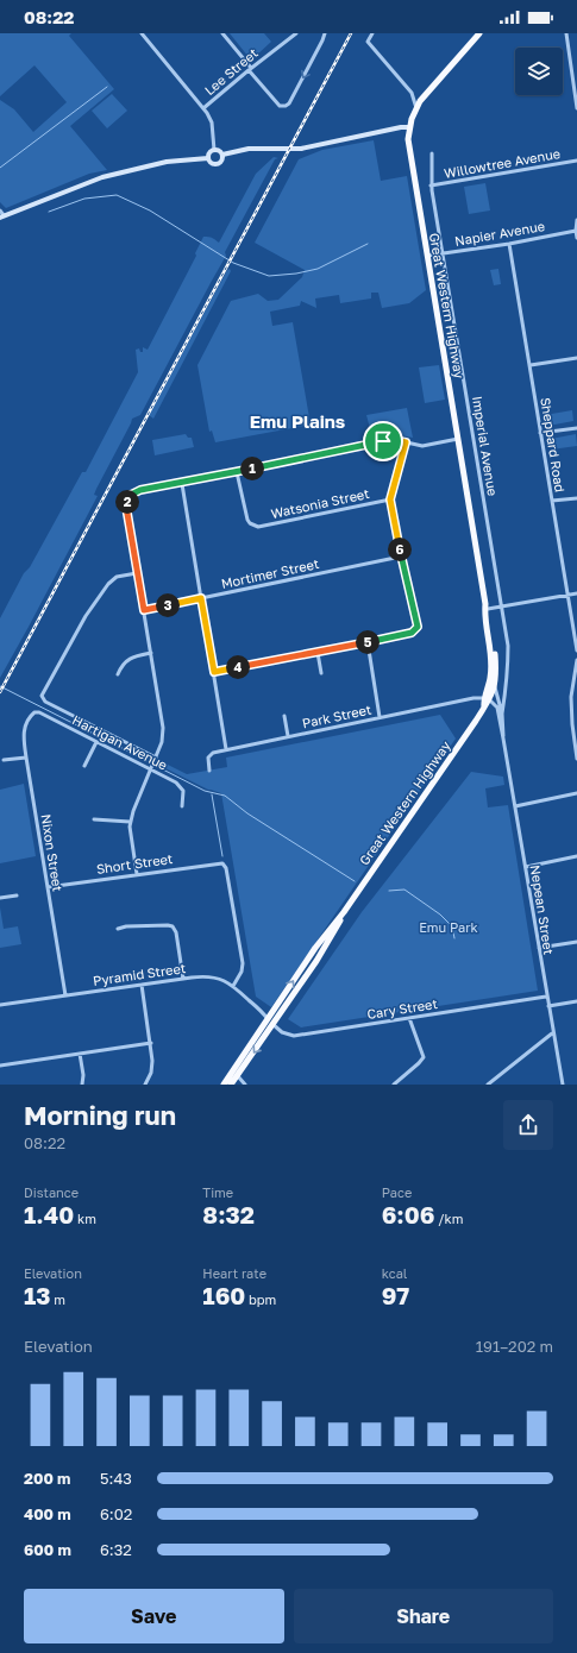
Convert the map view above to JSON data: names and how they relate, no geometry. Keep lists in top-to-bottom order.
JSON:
{
  "streets": {
    "highway": ["Great Western Highway"],
    "street": [
      "Lee Street",
      "Willowtree Avenue",
      "Napier Avenue",
      "Sheppard Road",
      "Imperial Avenue",
      "Watsonia Street",
      "Mortimer Street",
      "Park Street",
      "Hartigan Avenue",
      "Nixon Street",
      "Short Street",
      "Nepean Street",
      "Pyramid Street",
      "Cary Street"
    ]
  },
  "crossings": [
    ["Willowtree Avenue", "Imperial Avenue"],
    ["Napier Avenue", "Great Western Highway"],
    ["Napier Avenue", "Sheppard Road"],
    ["Napier Avenue", "Imperial Avenue"],
    ["Great Western Highway", "Park Street"],
    ["Great Western Highway", "Nepean Street"],
    ["Great Western Highway", "Pyramid Street"],
    ["Great Western Highway", "Cary Street"],
    ["Imperial Avenue", "Nepean Street"],
    ["Park Street", "Nepean Street"],
    ["Hartigan Avenue", "Nixon Street"],
    ["Nixon Street", "Short Street"],
    ["Nixon Street", "Pyramid Street"],
    ["Short Street", "Pyramid Street"],
    ["Nepean Street", "Cary Street"],
    ["Pyramid Street", "Cary Street"]
  ],
  "districts": ["Emu Plains"],
  "parks": ["Emu Park"],
  "page": {
    "status": "08:22",
    "pins": [
      "1",
      "2",
      "6",
      "3",
      "5",
      "4"
    ],
    "heading": ["Morning run", "08:22"],
    "stats": [
      ["Distance", "1.40 km"],
      ["Time", "8:32"],
      ["Pace", "6:06 /km"],
      ["Elevation", "13 m"],
      ["Heart rate", "160 bpm"],
      ["kcal", "97"]
    ],
    "chart": ["Elevation", "191–202 m"],
    "list": [
      {
        "name": "200 m",
        "note": "5:43"
      },
      {
        "name": "400 m",
        "note": "6:02"
      },
      {
        "name": "600 m",
        "note": "6:32"
      }
    ],
    "buttons": ["Save", "Share"]
  }
}
